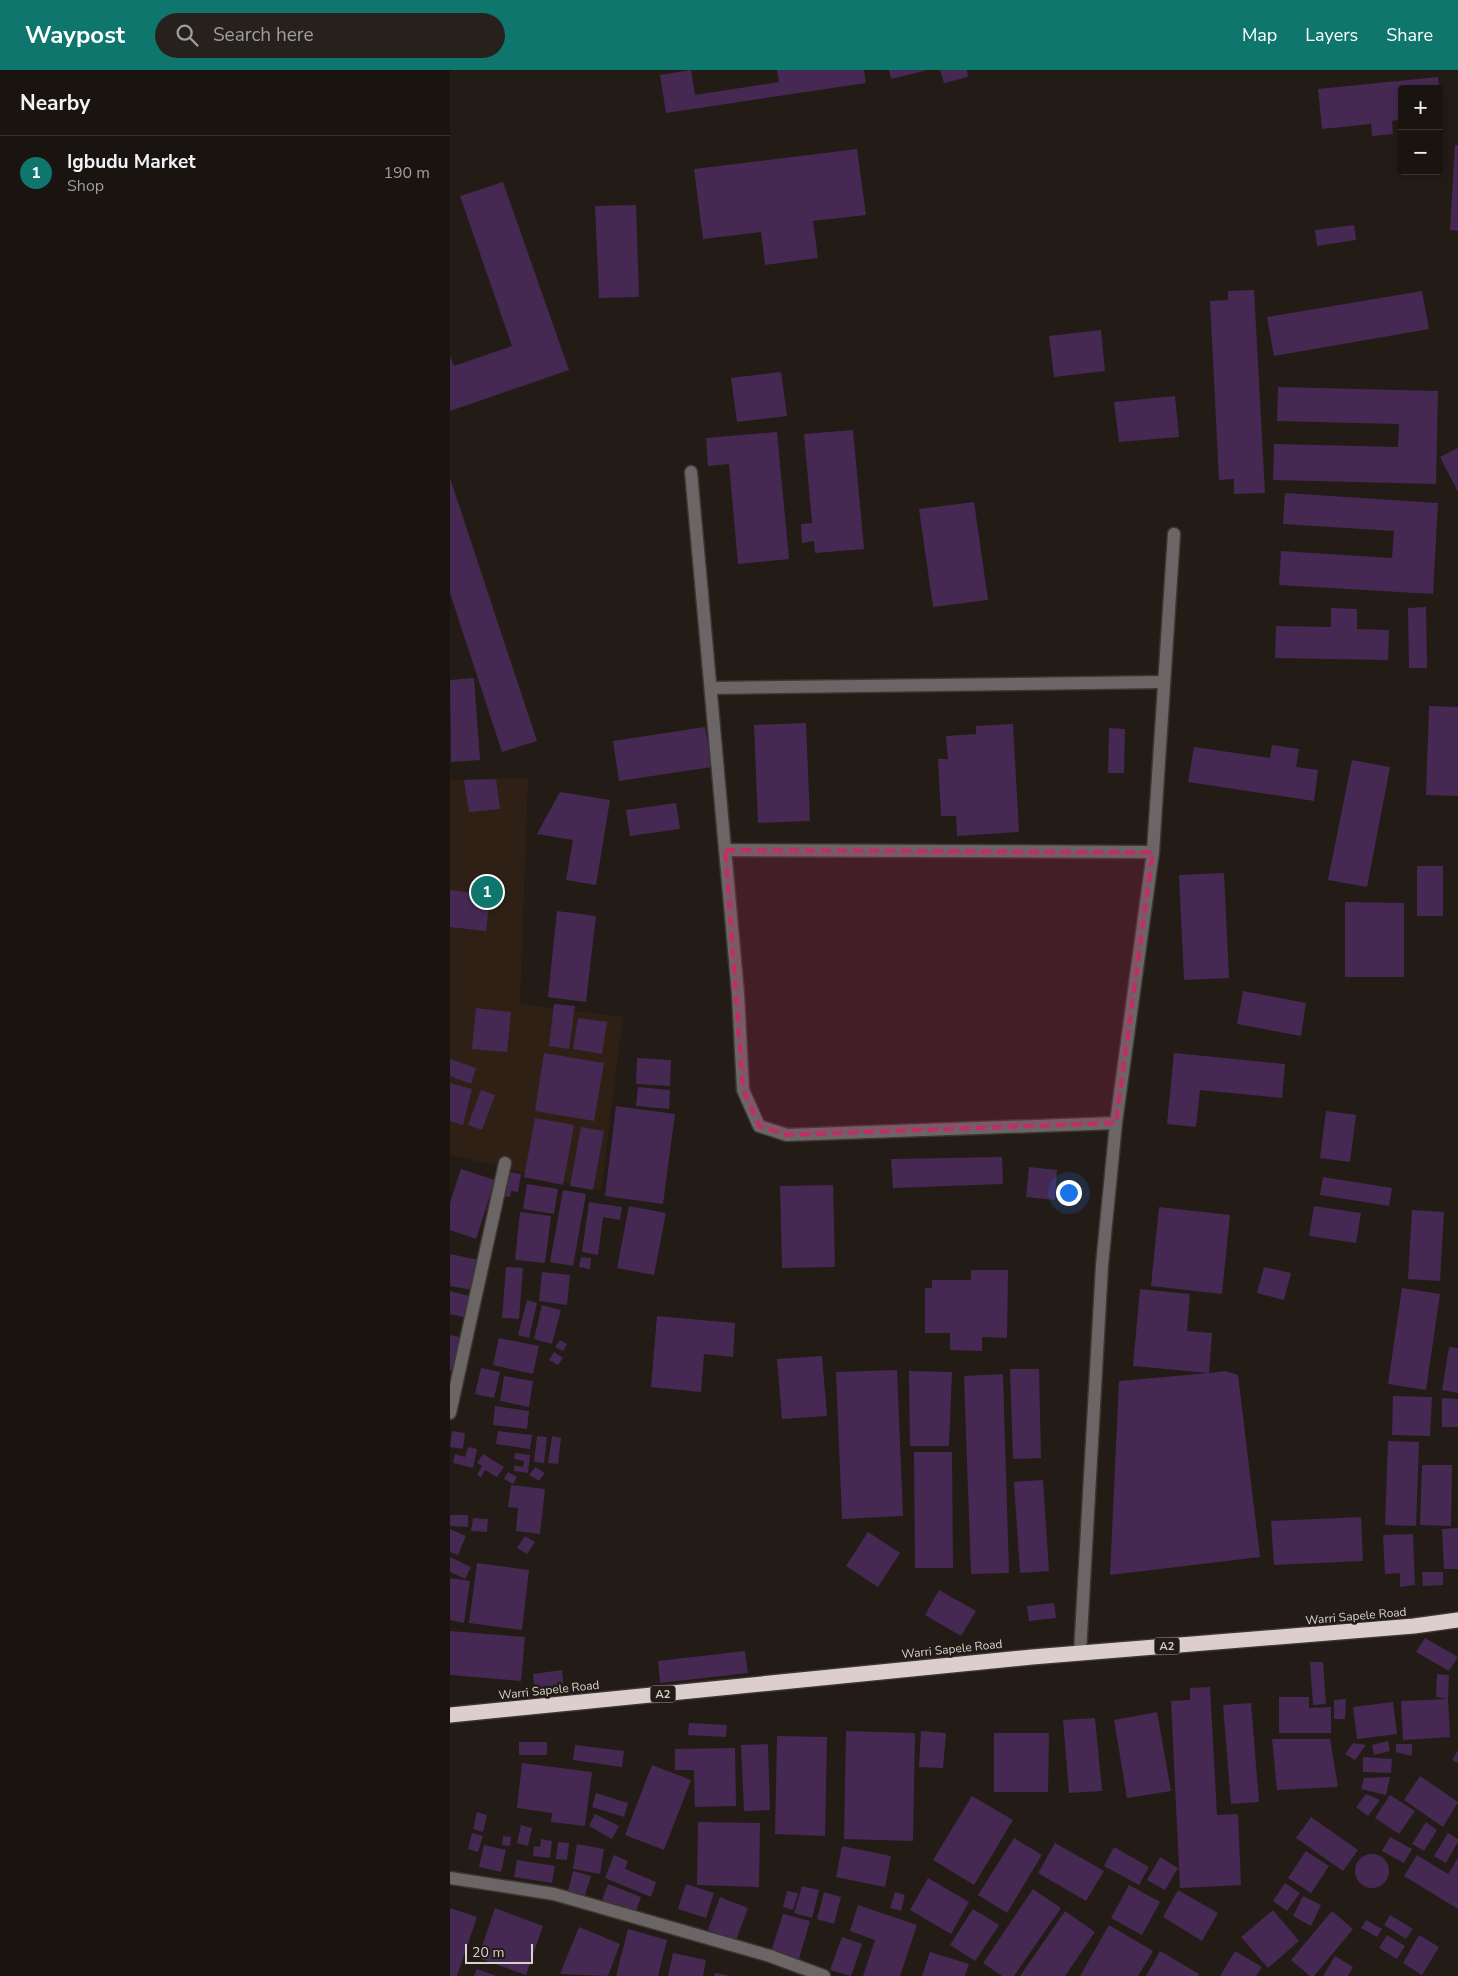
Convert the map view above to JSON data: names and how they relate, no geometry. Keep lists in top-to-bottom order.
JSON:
{
  "streets": {
    "highway": ["Warri Sapele Road", "A2"]
  },
  "scale_bar": "20 m",
  "page": {
    "header": "Waypost",
    "search": "Search here",
    "nav": ["Map", "Layers", "Share"],
    "heading": "Nearby",
    "map_buttons": ["+", "−"],
    "list": [
      {
        "mark": "1",
        "name": "Igbudu Market",
        "note": "Shop",
        "value": "190 m"
      }
    ],
    "pins": "1",
    "scale": "20 m"
  }
}
